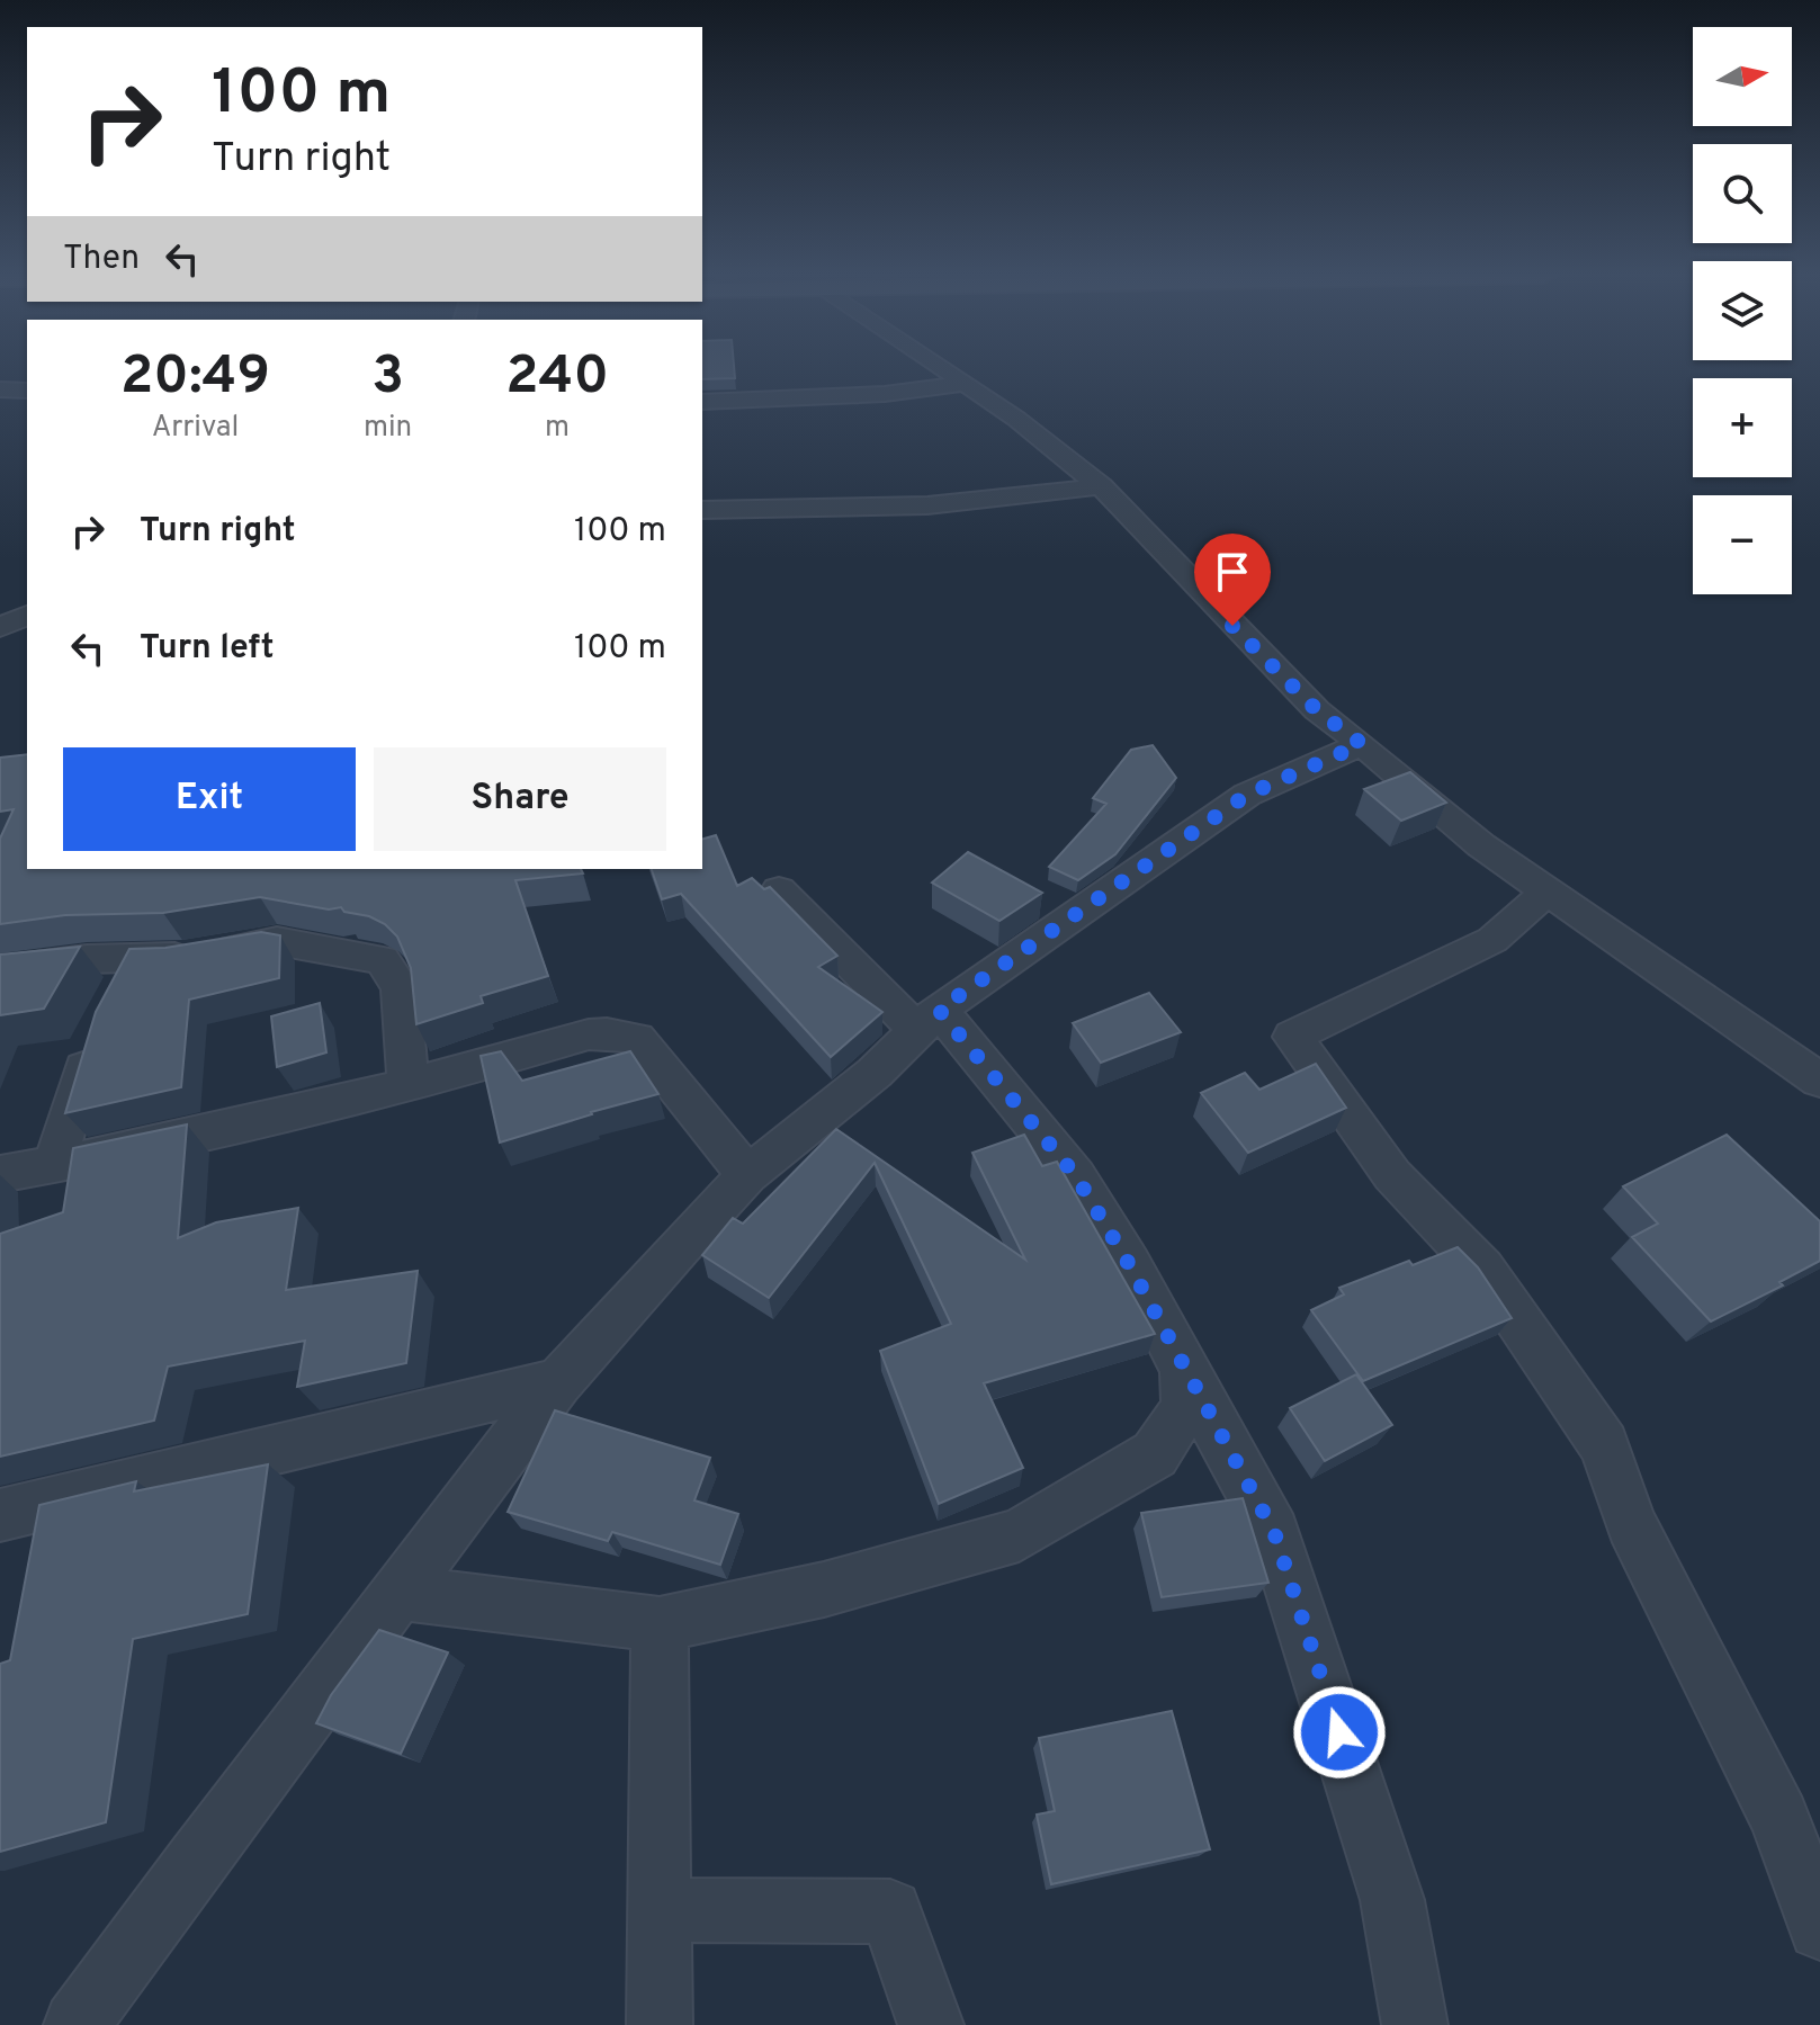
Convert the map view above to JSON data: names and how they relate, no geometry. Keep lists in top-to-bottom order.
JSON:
{
  "north": "right",
  "page": {
    "map_buttons": ["+", "−"],
    "turn": ["100 m", "Turn right"],
    "then": "Then",
    "eta": [
      "20:49",
      "Arrival",
      "3",
      "min",
      "240",
      "m"
    ],
    "list": [
      {
        "name": "Turn right",
        "value": "100 m"
      },
      {
        "name": "Turn left",
        "value": "100 m"
      }
    ],
    "buttons": ["Exit", "Share"]
  }
}
